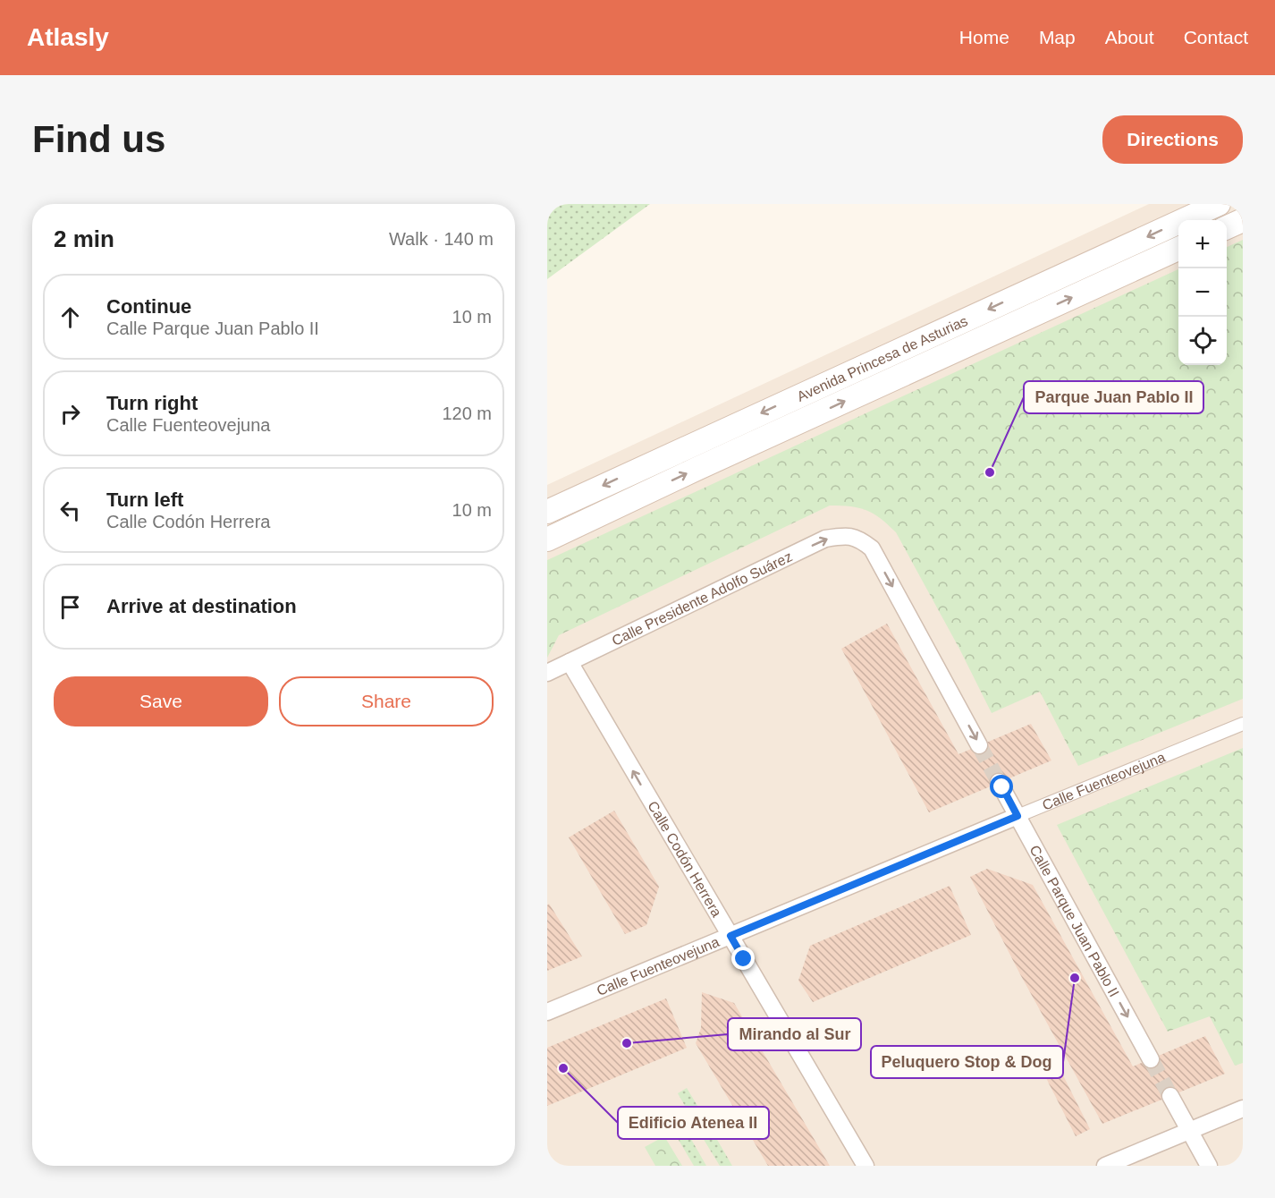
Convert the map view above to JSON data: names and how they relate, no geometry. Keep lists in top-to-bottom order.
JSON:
{
  "streets": {
    "main road": ["Avenida Princesa de Asturias"],
    "street": [
      "Calle Presidente Adolfo Suárez",
      "Calle Fuenteovejuna",
      "Calle Codón Herrera",
      "Calle Parque Juan Pablo II"
    ]
  },
  "crossings": [
    ["Calle Presidente Adolfo Suárez", "Calle Codón Herrera"],
    ["Calle Fuenteovejuna", "Calle Codón Herrera"],
    ["Calle Fuenteovejuna", "Calle Parque Juan Pablo II"]
  ],
  "one_way": ["Calle Codón Herrera", "Calle Parque Juan Pablo II"],
  "places": [
    "Parque Juan Pablo II",
    "Peluquero Stop & Dog",
    "Mirando al Sur",
    "Edificio Atenea II"
  ],
  "page": {
    "header": "Atlasly",
    "nav": [
      "Home",
      "Map",
      "About",
      "Contact"
    ],
    "buttons": [
      "Directions",
      ["Save", "Share"]
    ],
    "title": "Find us",
    "heading": ["2 min", "Walk · 140 m"],
    "map_buttons": ["+", "−"],
    "list": [
      ["Continue", "Calle Parque Juan Pablo II", "10 m"],
      ["Turn right", "Calle Fuenteovejuna", "120 m"],
      ["Turn left", "Calle Codón Herrera", "10 m"],
      "Arrive at destination"
    ]
  }
}
